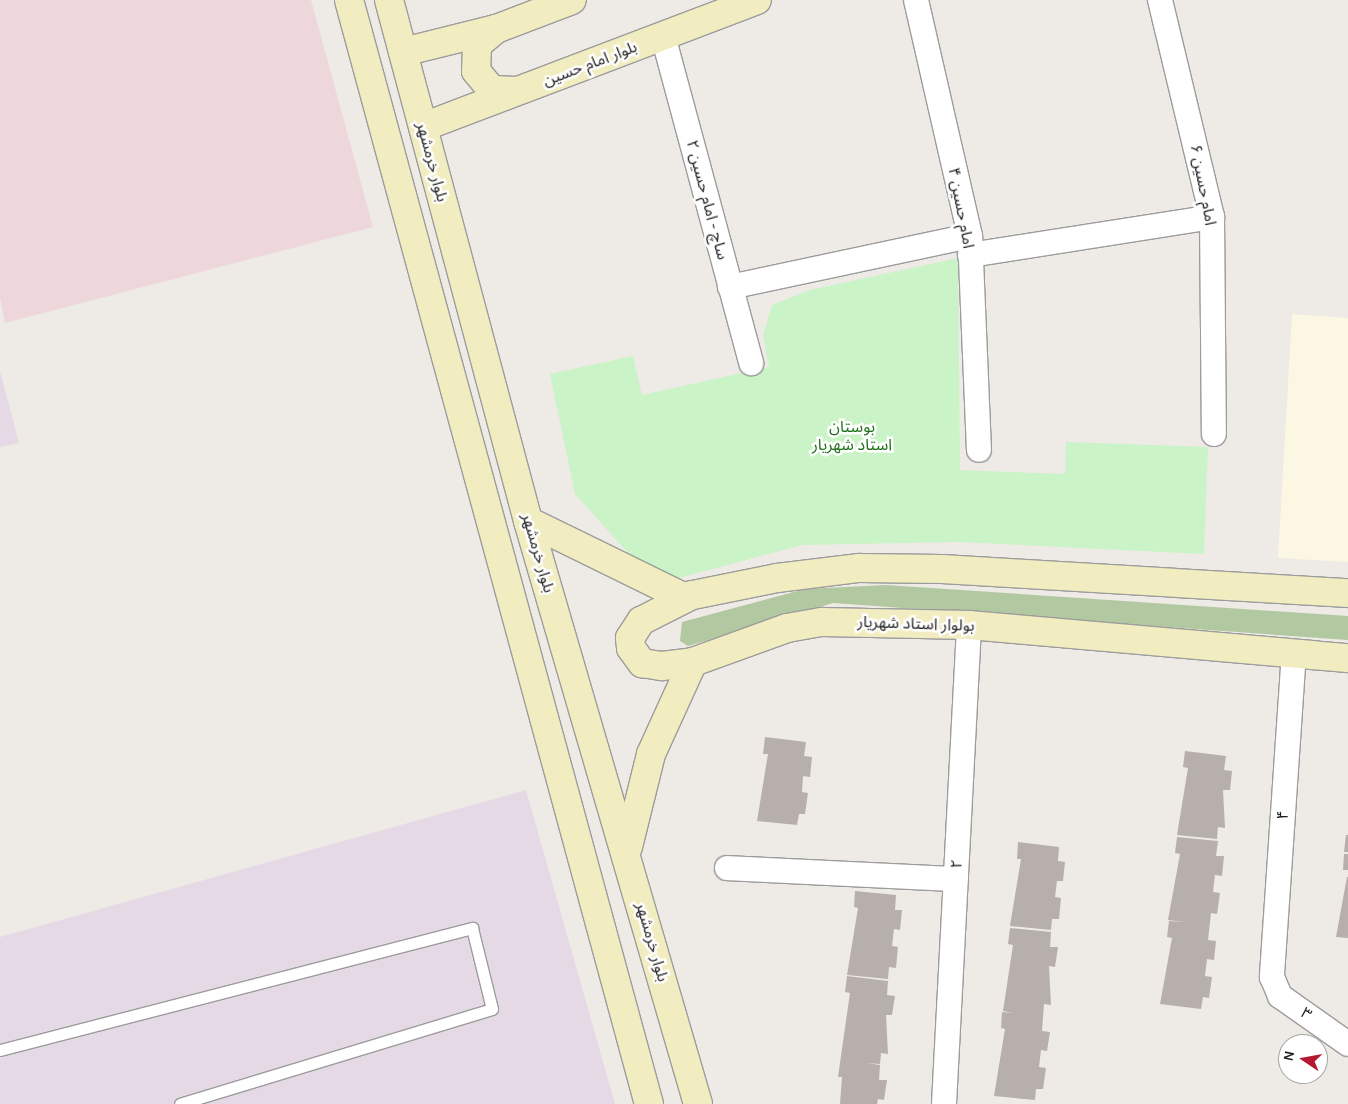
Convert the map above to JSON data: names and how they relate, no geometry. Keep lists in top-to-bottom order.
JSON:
{
  "streets": {
    "street": [
      "بلوار امام حسین",
      "بلوار خرمشهر",
      "امام حسین ۶",
      "ساچ - امام حسین ۲",
      "امام حسین ۴",
      "بولوار استاد شهریار",
      "۴",
      "۲",
      "۳"
    ]
  },
  "crossings": [
    ["بلوار امام حسین", "بلوار خرمشهر"],
    ["بلوار امام حسین", "ساچ - امام حسین ۲"],
    ["بولوار استاد شهریار", "۴"],
    ["بولوار استاد شهریار", "۲"],
    ["۴", "۳"]
  ],
  "parks": ["بوستان استاد شهریار"],
  "north": "left"
}
